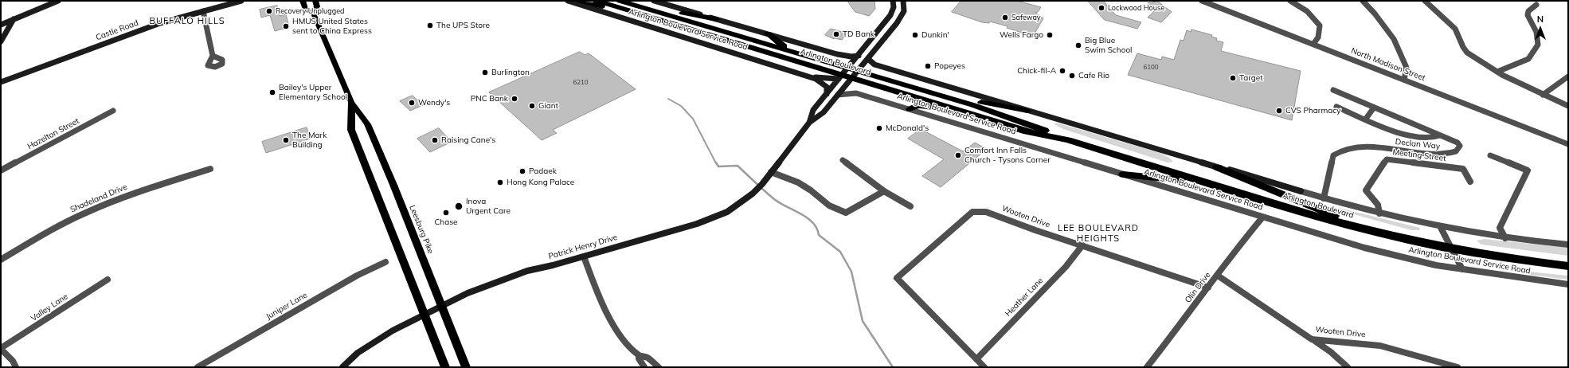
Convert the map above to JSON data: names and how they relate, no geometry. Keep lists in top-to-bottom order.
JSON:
{
  "streets": {
    "highway": ["Arlington Boulevard"],
    "main road": ["Leesburg Pike"],
    "street": [
      "Arlington Boulevard Service Road",
      "Castle Road",
      "North Madison Street",
      "Hazelton Street",
      "Declan Way",
      "Meeting Street",
      "Shadeland Drive",
      "Wooten Drive",
      "Patrick Henry Drive",
      "Olin Drive",
      "Heather Lane",
      "Juniper Lane",
      "Valley Lane"
    ]
  },
  "crossings": [
    ["Arlington Boulevard Service Road", "Arlington Boulevard"],
    ["Arlington Boulevard Service Road", "Patrick Henry Drive"],
    ["Arlington Boulevard Service Road", "Olin Drive"],
    ["Arlington Boulevard", "Patrick Henry Drive"],
    ["Wooten Drive", "Olin Drive"],
    ["Wooten Drive", "Heather Lane"],
    ["Leesburg Pike", "Patrick Henry Drive"]
  ],
  "districts": ["BUFFALO HILLS", "LEE BOULEVARD HEIGHTS"],
  "places": [
    "Lockwood House",
    "Recovery Unplugged",
    "Safeway",
    "The UPS Store",
    "HMUS United States sent to China Express",
    "TD Bank",
    "Dunkin'",
    "Wells Fargo",
    "Big Blue Swim School",
    "Popeyes",
    "Chick-fil-A",
    "Burlington",
    "Cafe Rio",
    "Target",
    "Bailey's Upper Elementary School",
    "PNC Bank",
    "Wendy's",
    "Giant",
    "CVS Pharmacy",
    "McDonald's",
    "The Mark Building",
    "Raising Cane's",
    "Comfort Inn Falls Church - Tysons Corner",
    "Padaek",
    "Hong Kong Palace",
    "Inova Urgent Care",
    "Chase"
  ],
  "house_numbers": ["6100", "6210"],
  "north": "top"
}
